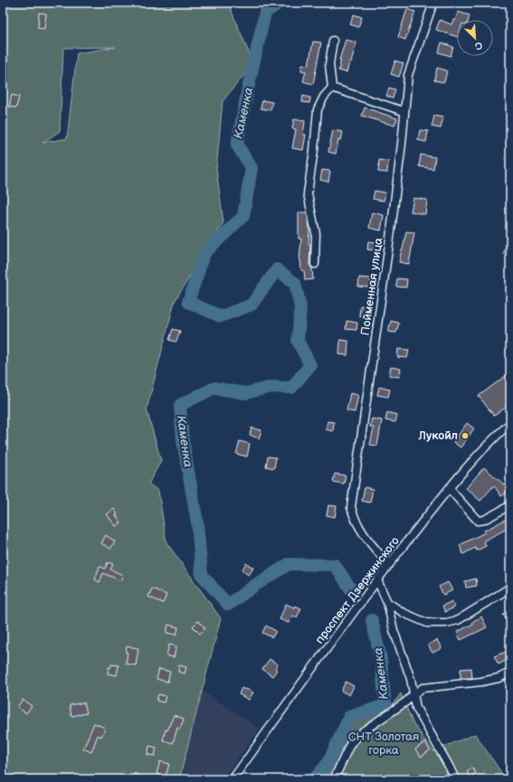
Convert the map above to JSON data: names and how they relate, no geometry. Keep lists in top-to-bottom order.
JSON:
{
  "streets": {
    "street": ["Пойменная улица", "проспект Дзержинского"]
  },
  "crossings": [
    ["Пойменная улица", "проспект Дзержинского"]
  ],
  "water": ["Каменка"],
  "parks": ["СНТ Золотая горка"],
  "places": ["Лукойл"],
  "north": "bottom right"
}
